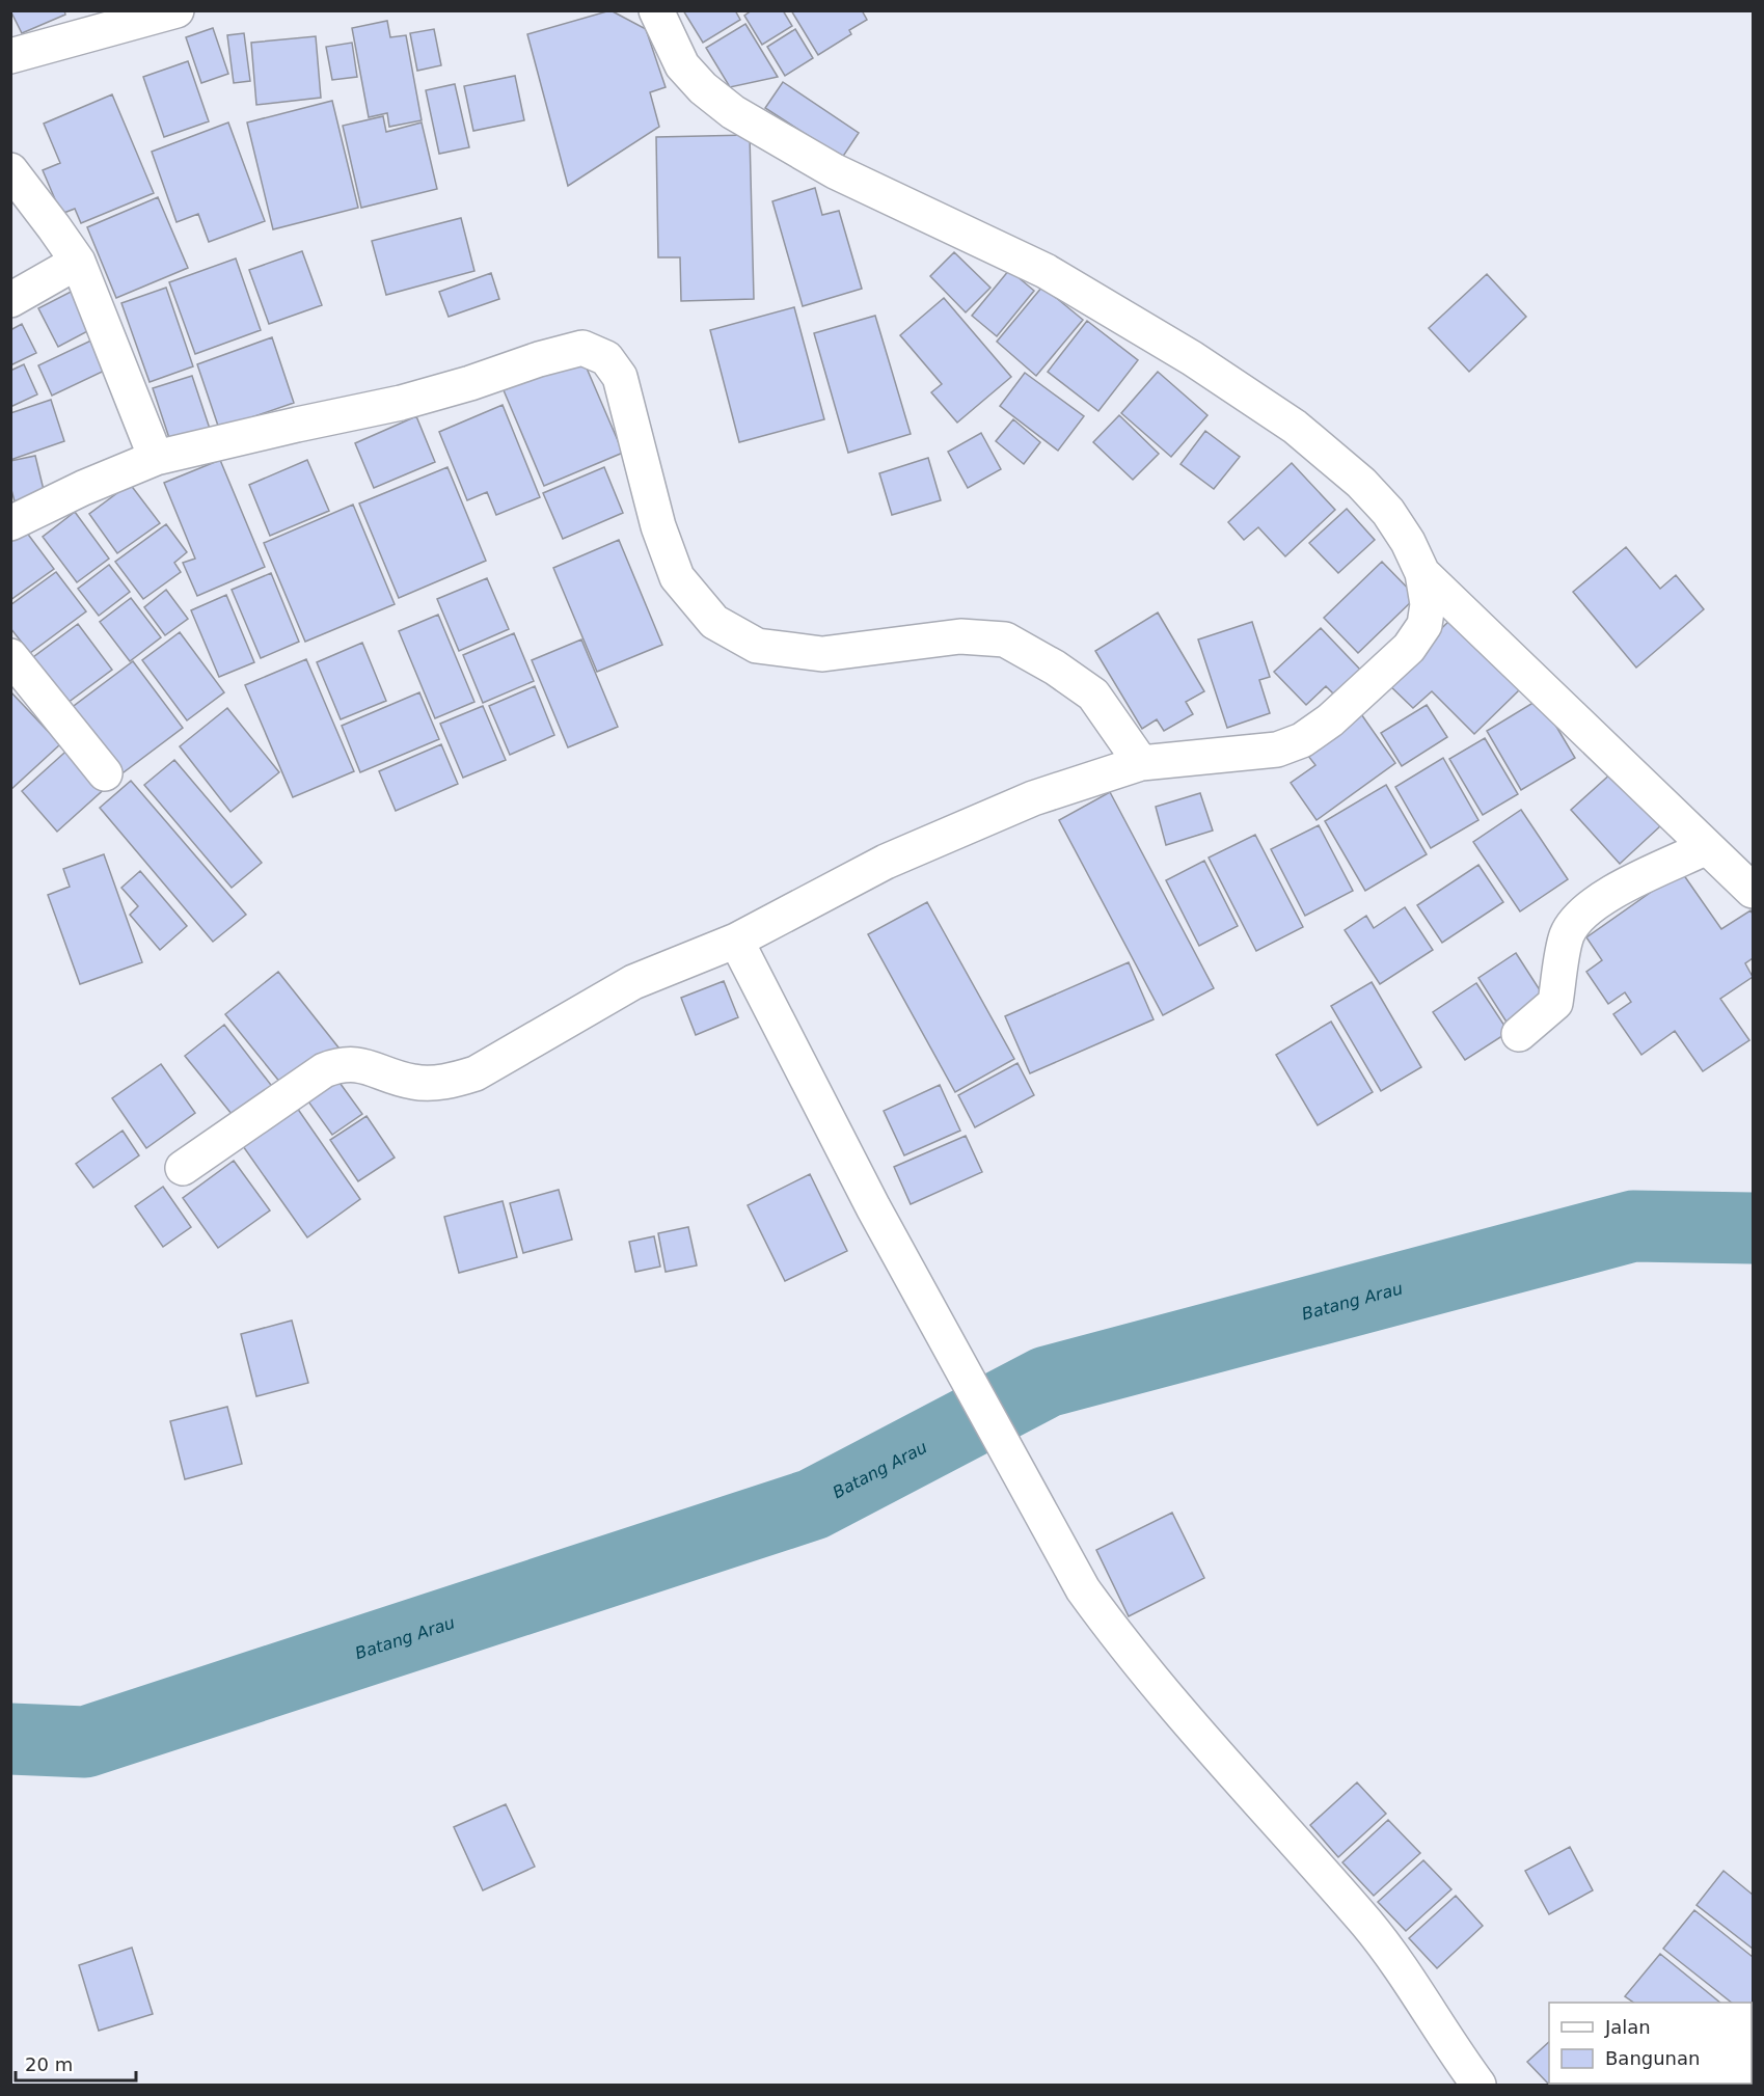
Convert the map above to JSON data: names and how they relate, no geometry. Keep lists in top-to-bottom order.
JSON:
{
  "water": ["Batang Arau"],
  "legend": ["Jalan", "Bangunan"],
  "scale_bar": "20 m"
}
